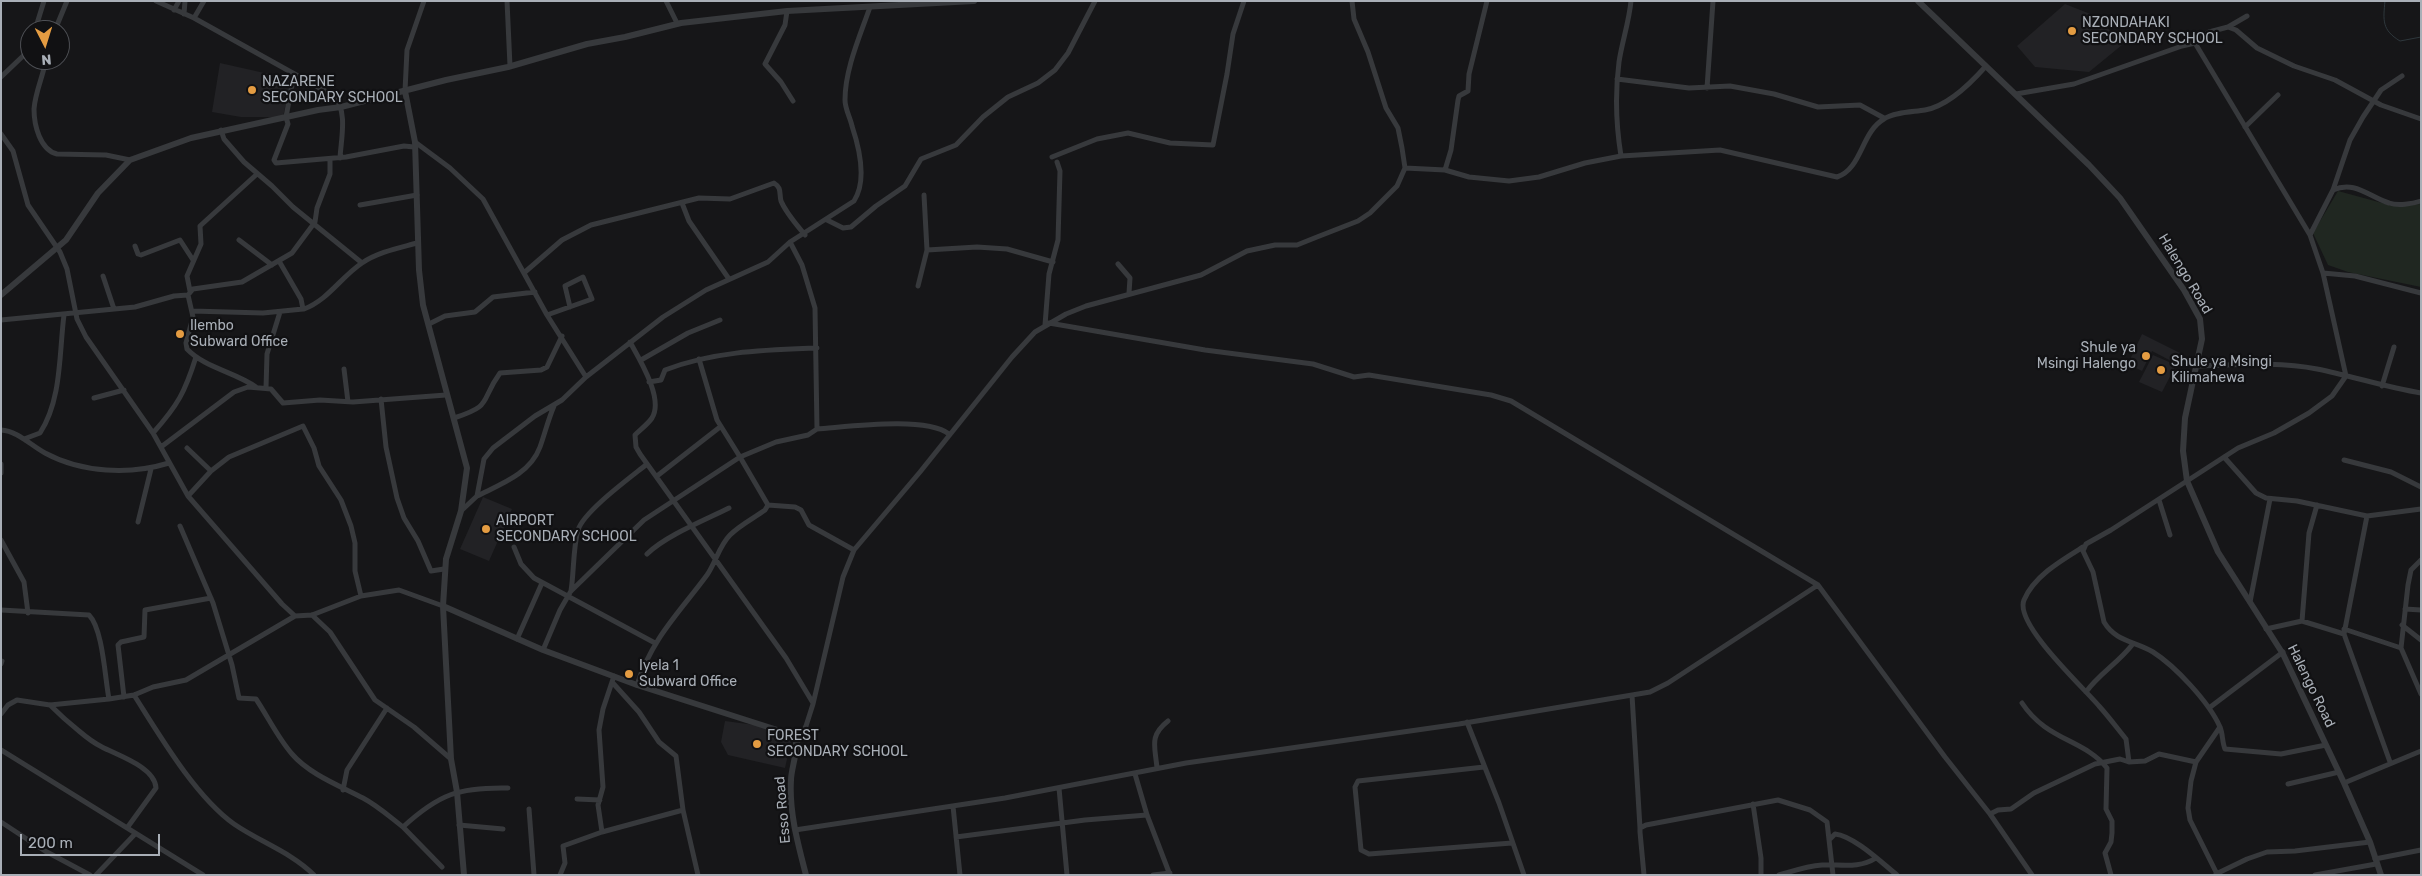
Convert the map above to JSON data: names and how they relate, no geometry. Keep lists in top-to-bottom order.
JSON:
{
  "streets": {
    "street": ["Halengo Road", "Esso Road"]
  },
  "places": [
    "NZONDAHAKI SECONDARY SCHOOL",
    "NAZARENE SECONDARY SCHOOL",
    "Ilembo Subward Office",
    "Shule ya Msingi Halengo",
    "Shule ya Msingi Kilimahewa",
    "AIRPORT SECONDARY SCHOOL",
    "Iyela 1 Subward Office",
    "FOREST SECONDARY SCHOOL"
  ],
  "scale_bar": "200 m",
  "north": "bottom"
}
